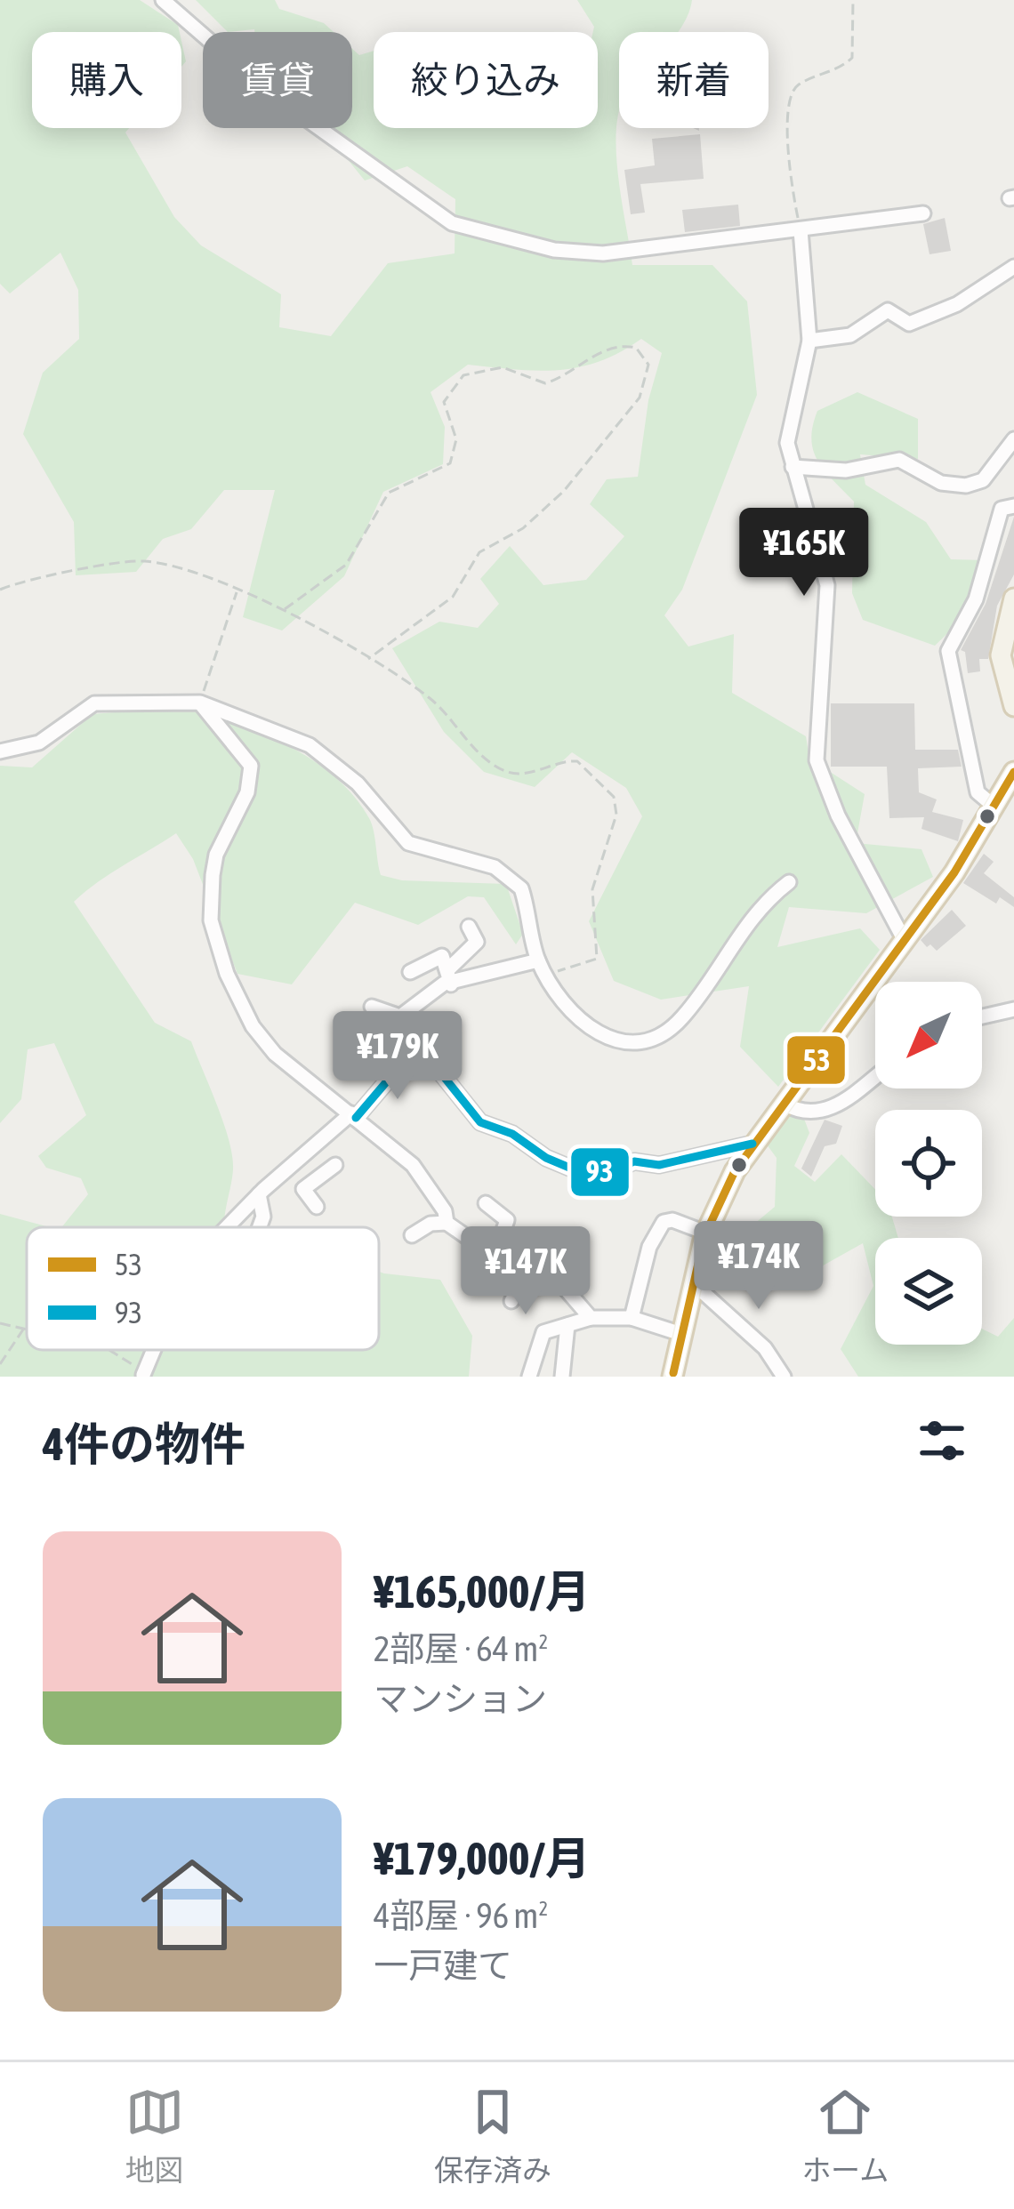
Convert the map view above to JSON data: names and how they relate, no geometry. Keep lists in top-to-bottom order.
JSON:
{
  "lines": ["transit line 53", "transit line 93"],
  "legend": ["53", "93"],
  "north": "bottom left",
  "page": {
    "chip": [
      "購入",
      "賃貸",
      "絞り込み",
      "新着"
    ],
    "price": [
      "¥165K",
      "¥179K",
      "¥174K",
      "¥147K"
    ],
    "heading": "4件の物件",
    "list": [
      {
        "name": "¥165,000/月",
        "note": "2部屋 · 64 m² · マンション"
      },
      {
        "name": "¥179,000/月",
        "note": "4部屋 · 96 m² · 一戸建て"
      }
    ],
    "tabs": ["地図", "保存済み", "ホーム"]
  }
}
